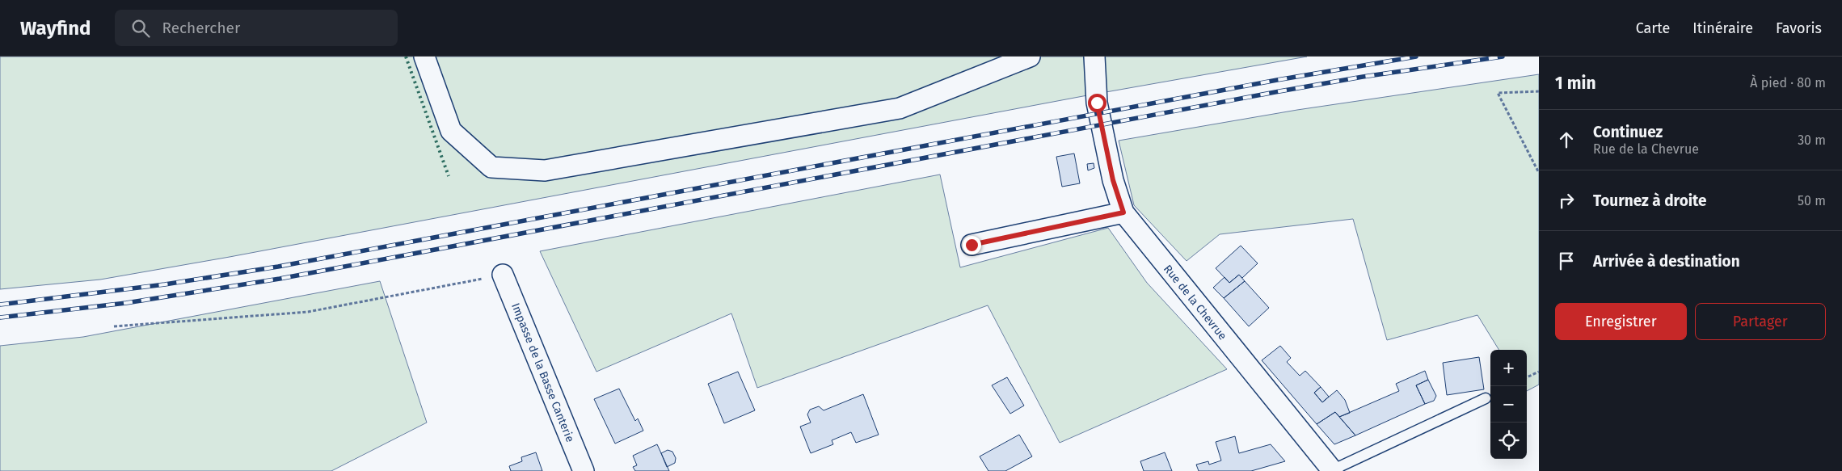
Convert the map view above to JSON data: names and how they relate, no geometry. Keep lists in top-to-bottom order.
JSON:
{
  "streets": {
    "street": ["Rue de la Chevrue", "Impasse de la Basse Canterie"]
  },
  "page": {
    "header": "Wayfind",
    "search": "Rechercher",
    "nav": ["Carte", "Itinéraire", "Favoris"],
    "heading": ["1 min", "À pied · 80 m"],
    "list": [
      ["Continuez", "Rue de la Chevrue", "30 m"],
      ["Tournez à droite", "50 m"],
      "Arrivée à destination"
    ],
    "buttons": ["Enregistrer", "Partager"],
    "map_buttons": ["+", "−"]
  }
}
